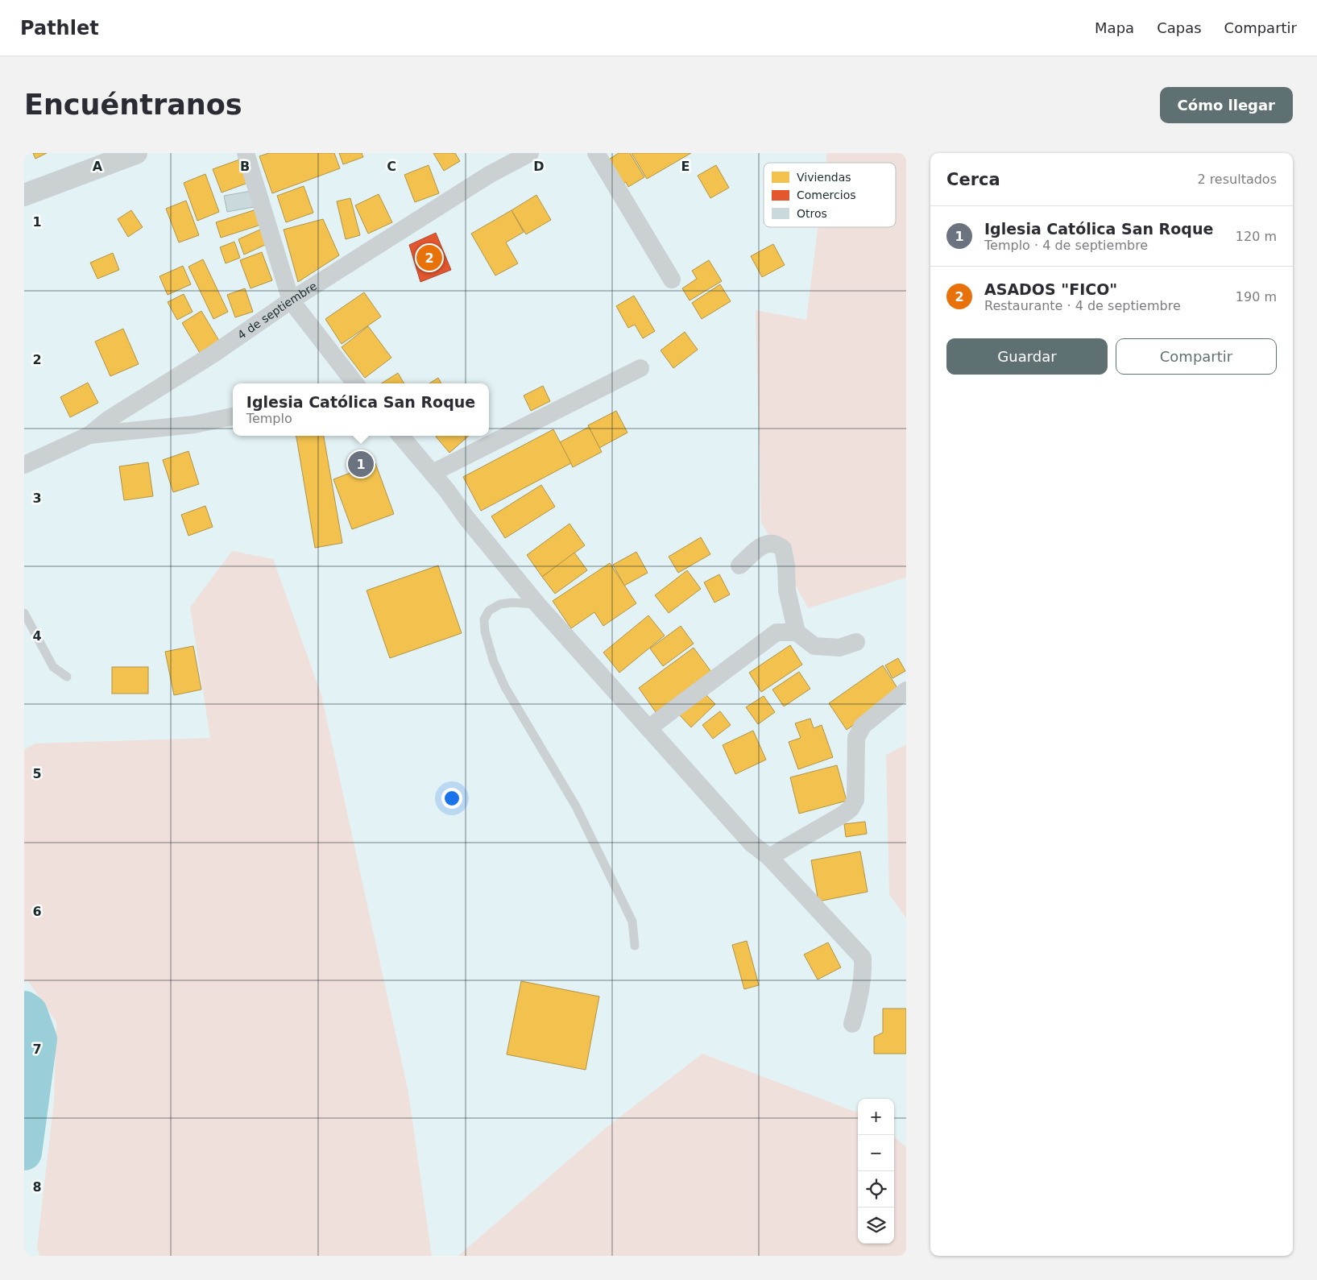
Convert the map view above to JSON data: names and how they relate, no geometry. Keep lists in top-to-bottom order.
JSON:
{
  "streets": {
    "street": ["4 de septiembre"]
  },
  "legend": ["Viviendas", "Comercios", "Otros"],
  "page": {
    "header": "Pathlet",
    "nav": ["Mapa", "Capas", "Compartir"],
    "buttons": [
      "Cómo llegar",
      ["Guardar", "Compartir"]
    ],
    "title": "Encuéntranos",
    "heading": ["Cerca", "2 resultados"],
    "list": [
      {
        "mark": "1",
        "name": "Iglesia Católica San Roque",
        "note": "Templo · 4 de septiembre",
        "value": "120 m"
      },
      {
        "mark": "2",
        "name": "ASADOS \"FICO\"",
        "note": "Restaurante · 4 de septiembre",
        "value": "190 m"
      }
    ],
    "pins": ["2", "1"],
    "popup": ["Iglesia Católica San Roque", "Templo"],
    "map_buttons": ["+", "−"]
  },
  "grid": {
    "columns": [
      "A",
      "B",
      "C",
      "D",
      "E"
    ],
    "rows": [
      "1",
      "2",
      "3",
      "4",
      "5",
      "6",
      "7",
      "8"
    ]
  }
}
